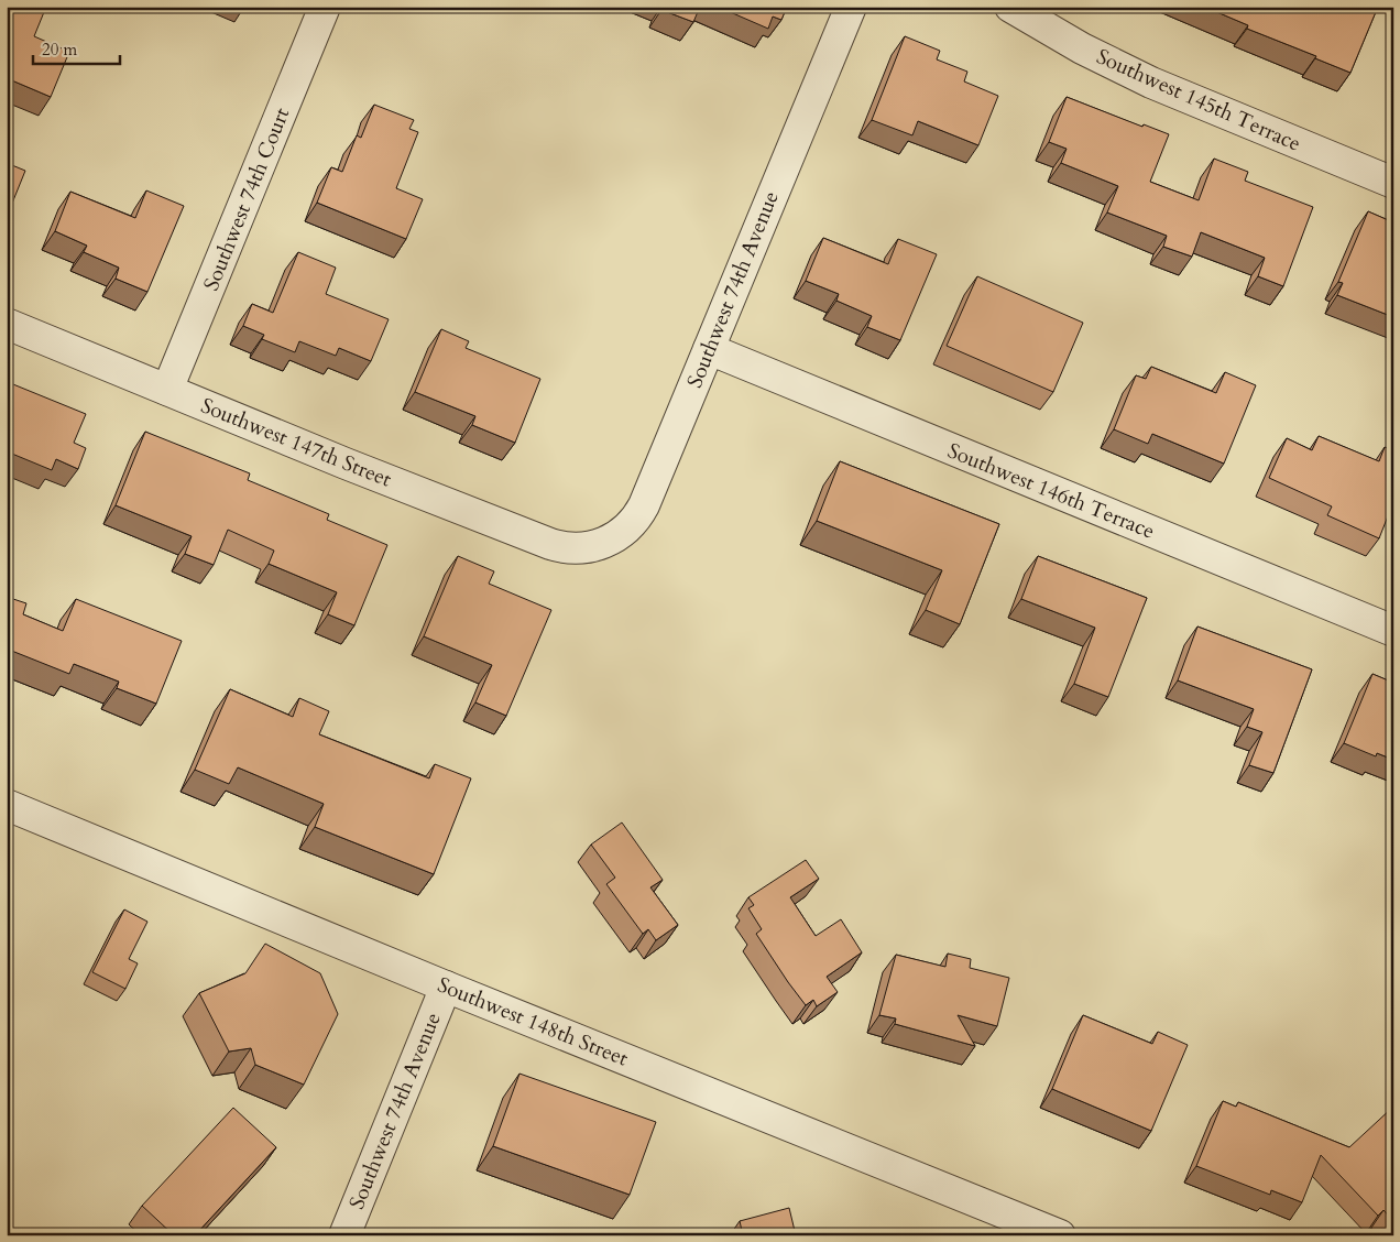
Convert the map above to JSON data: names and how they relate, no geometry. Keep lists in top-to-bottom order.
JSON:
{
  "streets": {
    "street": [
      "Southwest 145th Terrace",
      "Southwest 74th Court",
      "Southwest 74th Avenue",
      "Southwest 147th Street",
      "Southwest 146th Terrace",
      "Southwest 148th Street"
    ]
  },
  "crossings": [
    ["Southwest 74th Court", "Southwest 147th Street"],
    ["Southwest 74th Avenue", "Southwest 147th Street"],
    ["Southwest 74th Avenue", "Southwest 146th Terrace"],
    ["Southwest 74th Avenue", "Southwest 148th Street"]
  ],
  "scale_bar": "20 m"
}
